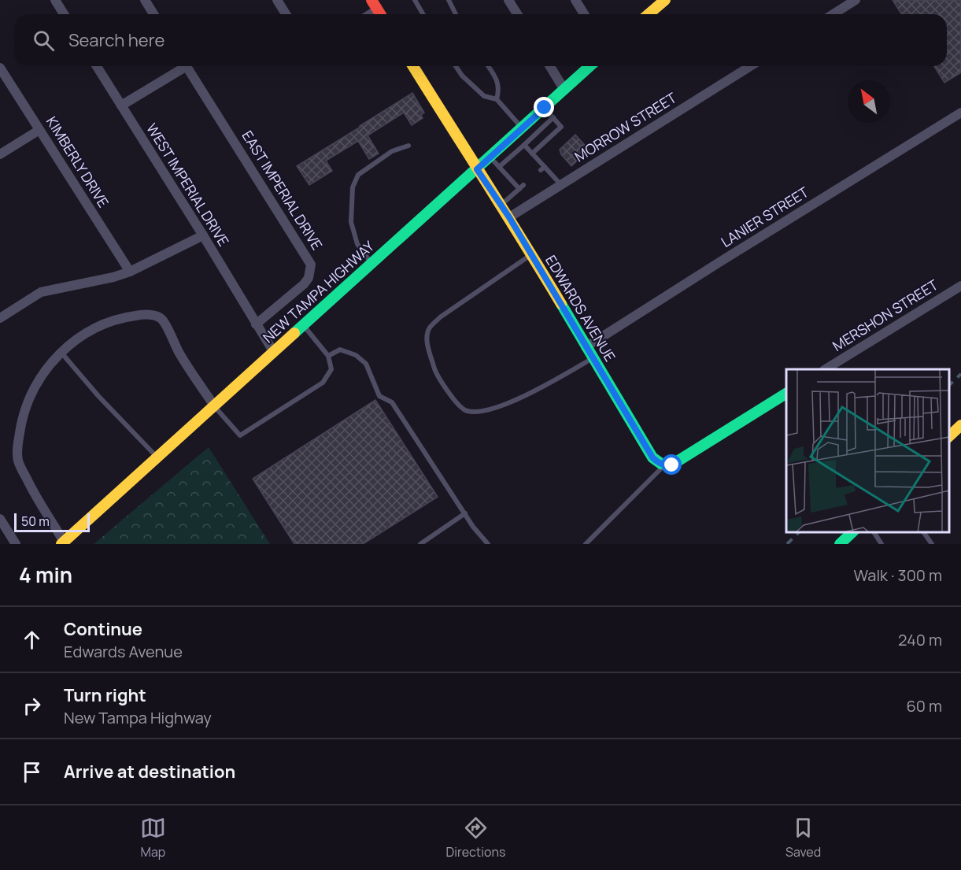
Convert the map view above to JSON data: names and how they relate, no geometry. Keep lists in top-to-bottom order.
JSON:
{
  "streets": {
    "main road": ["NEW TAMPA HIGHWAY", "EDWARDS AVENUE"],
    "street": [
      "MORROW STREET",
      "KIMBERLY DRIVE",
      "WEST IMPERIAL DRIVE",
      "EAST IMPERIAL DRIVE",
      "LANIER STREET",
      "MERSHON STREET"
    ]
  },
  "crossings": [
    ["MORROW STREET", "EDWARDS AVENUE"],
    ["WEST IMPERIAL DRIVE", "EAST IMPERIAL DRIVE"],
    ["WEST IMPERIAL DRIVE", "NEW TAMPA HIGHWAY"],
    ["LANIER STREET", "EDWARDS AVENUE"],
    ["NEW TAMPA HIGHWAY", "EDWARDS AVENUE"]
  ],
  "scale_bar": "50 m",
  "north": "top left",
  "page": {
    "search": "Search here",
    "scale": "50 m",
    "heading": ["4 min", "Walk · 300 m"],
    "list": [
      ["Continue", "Edwards Avenue", "240 m"],
      ["Turn right", "New Tampa Highway", "60 m"],
      "Arrive at destination"
    ],
    "nav": ["Map", "Directions", "Saved"]
  }
}
